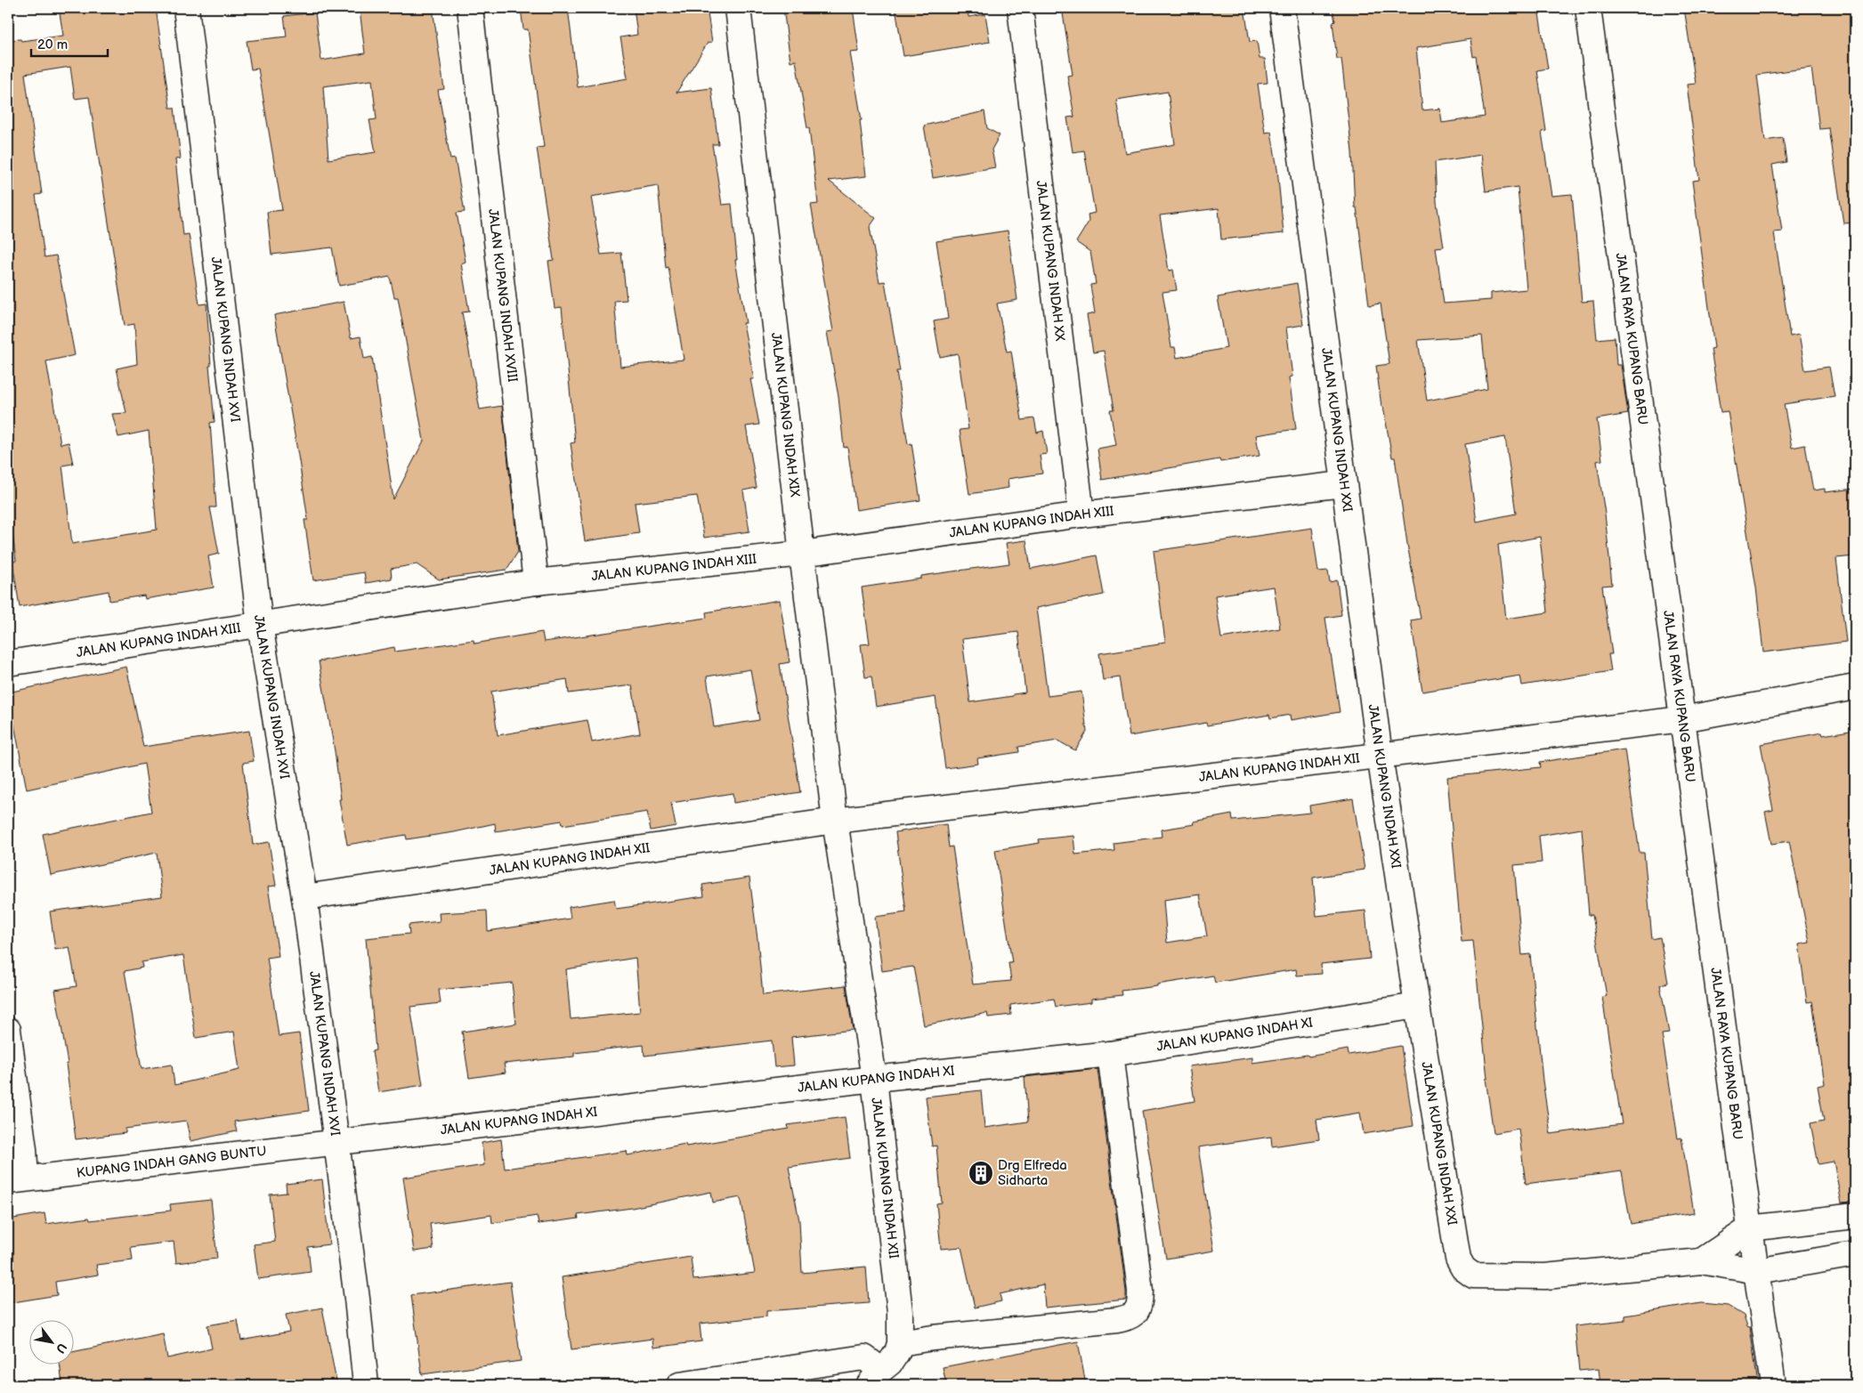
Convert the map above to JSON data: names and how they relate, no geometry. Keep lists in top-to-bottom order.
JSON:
{
  "streets": {
    "street": [
      "JALAN KUPANG INDAH XX",
      "JALAN KUPANG INDAH XVIII",
      "JALAN KUPANG INDAH XVI",
      "JALAN RAYA KUPANG BARU",
      "JALAN KUPANG INDAH XIX",
      "JALAN KUPANG INDAH XXI",
      "JALAN KUPANG INDAH XIII",
      "JALAN KUPANG INDAH XII",
      "JALAN KUPANG INDAH XI",
      "KUPANG INDAH GANG BUNTU"
    ]
  },
  "crossings": [
    ["JALAN KUPANG INDAH XX", "JALAN KUPANG INDAH XIII"],
    ["JALAN KUPANG INDAH XVIII", "JALAN KUPANG INDAH XIII"],
    ["JALAN KUPANG INDAH XVI", "JALAN KUPANG INDAH XIII"],
    ["JALAN KUPANG INDAH XVI", "JALAN KUPANG INDAH XII"],
    ["JALAN KUPANG INDAH XVI", "JALAN KUPANG INDAH XI"],
    ["JALAN KUPANG INDAH XVI", "KUPANG INDAH GANG BUNTU"],
    ["JALAN RAYA KUPANG BARU", "JALAN KUPANG INDAH XXI"],
    ["JALAN RAYA KUPANG BARU", "JALAN KUPANG INDAH XII"],
    ["JALAN KUPANG INDAH XIX", "JALAN KUPANG INDAH XIII"],
    ["JALAN KUPANG INDAH XIX", "JALAN KUPANG INDAH XII"],
    ["JALAN KUPANG INDAH XXI", "JALAN KUPANG INDAH XIII"],
    ["JALAN KUPANG INDAH XXI", "JALAN KUPANG INDAH XII"],
    ["JALAN KUPANG INDAH XXI", "JALAN KUPANG INDAH XI"],
    ["JALAN KUPANG INDAH XII", "JALAN KUPANG INDAH XI"],
    ["JALAN KUPANG INDAH XI", "KUPANG INDAH GANG BUNTU"]
  ],
  "places": {
    "building": ["Drg Elfreda Sidharta"]
  },
  "scale_bar": "20 m",
  "north": "bottom right"
}
